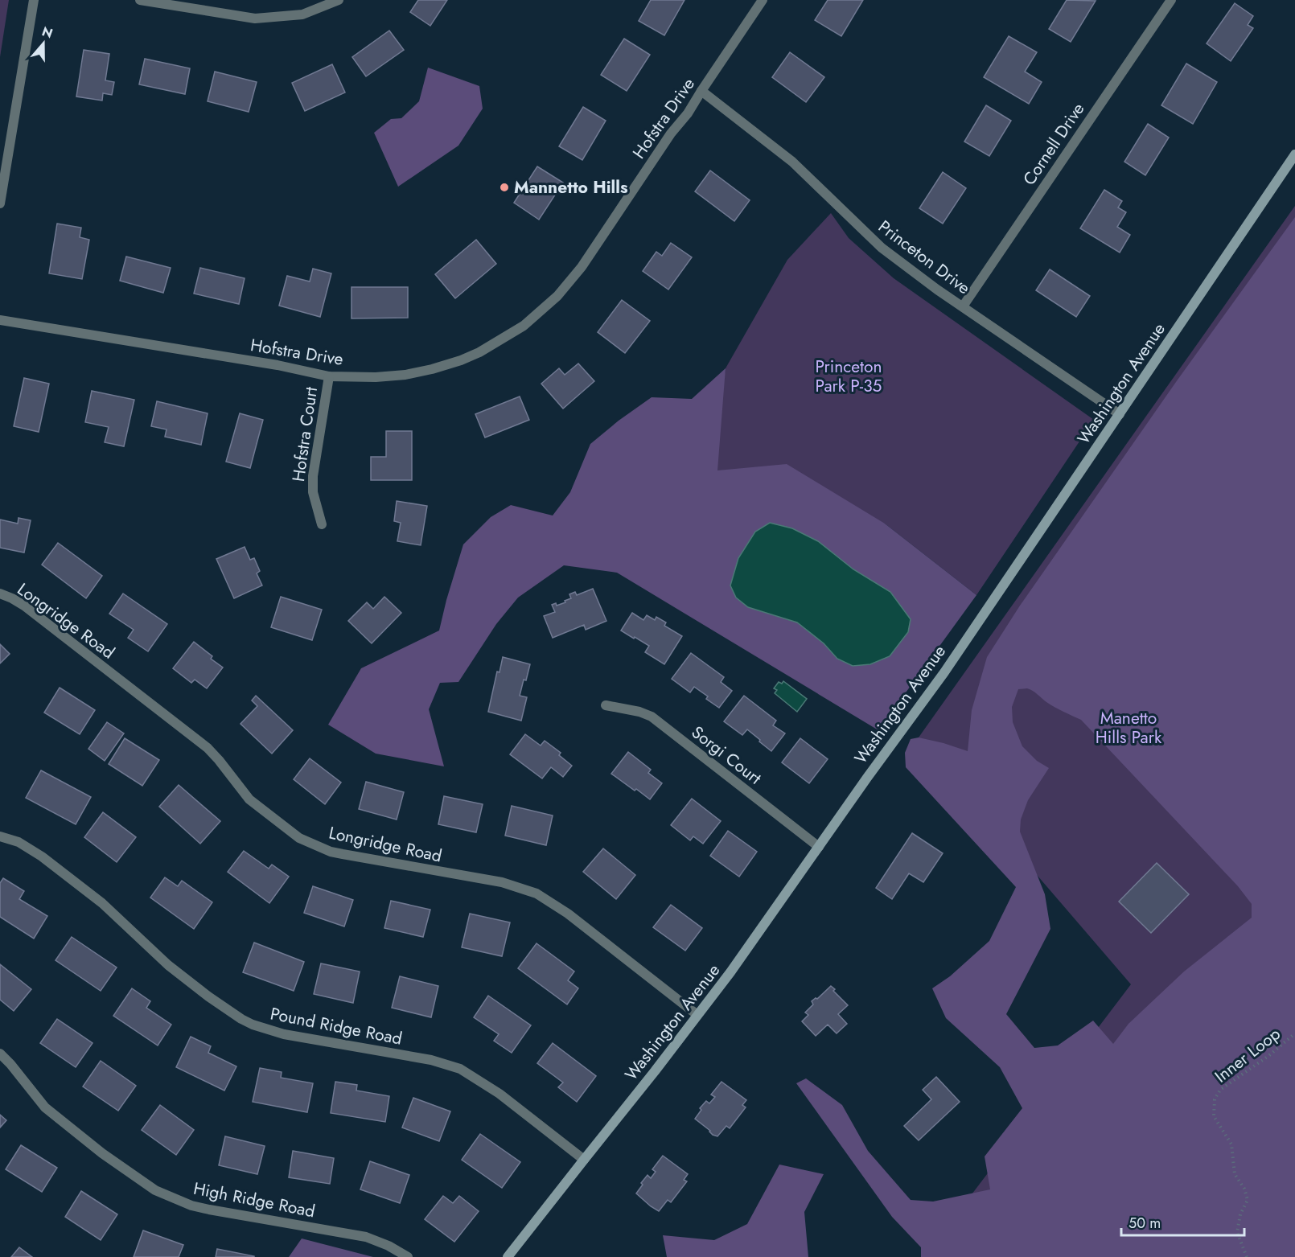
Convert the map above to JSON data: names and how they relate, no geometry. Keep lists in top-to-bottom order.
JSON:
{
  "streets": {
    "main road": ["Washington Avenue"],
    "street": [
      "Hofstra Drive",
      "Cornell Drive",
      "Princeton Drive",
      "Hofstra Court",
      "Longridge Road",
      "Sorgi Court",
      "Pound Ridge Road",
      "High Ridge Road"
    ],
    "path": ["Inner Loop"]
  },
  "crossings": [
    ["Hofstra Drive", "Princeton Drive"],
    ["Hofstra Drive", "Hofstra Court"],
    ["Cornell Drive", "Princeton Drive"],
    ["Princeton Drive", "Washington Avenue"],
    ["Washington Avenue", "Longridge Road"],
    ["Washington Avenue", "Sorgi Court"],
    ["Washington Avenue", "Pound Ridge Road"]
  ],
  "parks": ["Princeton Park P-35", "Manetto Hills Park"],
  "places": ["Mannetto Hills"],
  "scale_bar": "50 m",
  "north": "top"
}
